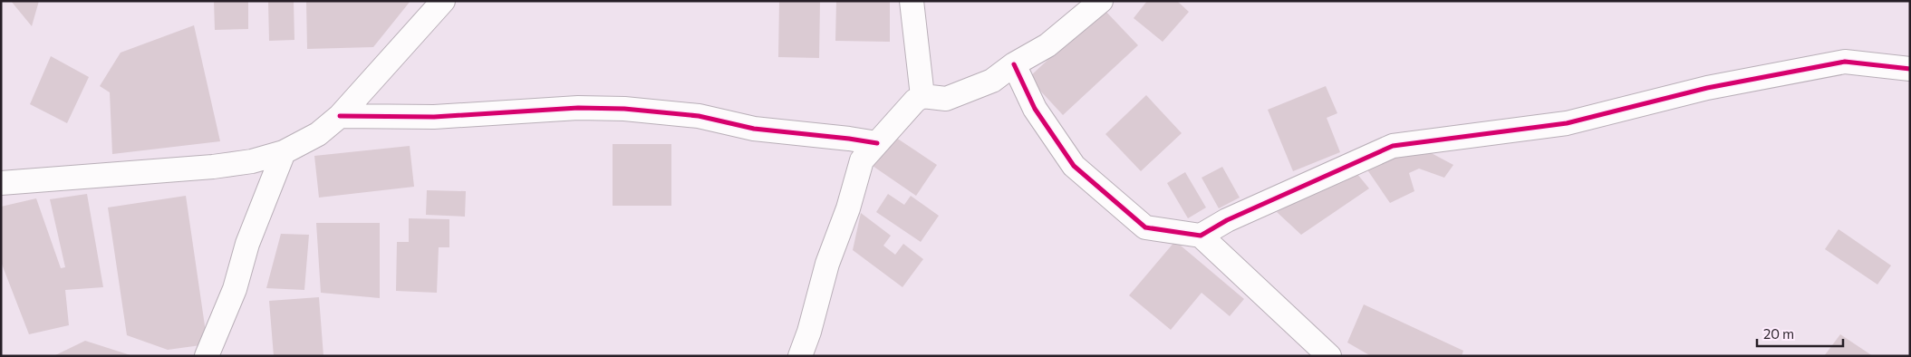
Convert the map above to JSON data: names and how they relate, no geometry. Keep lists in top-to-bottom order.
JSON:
{
  "scale_bar": "20 m"
}
